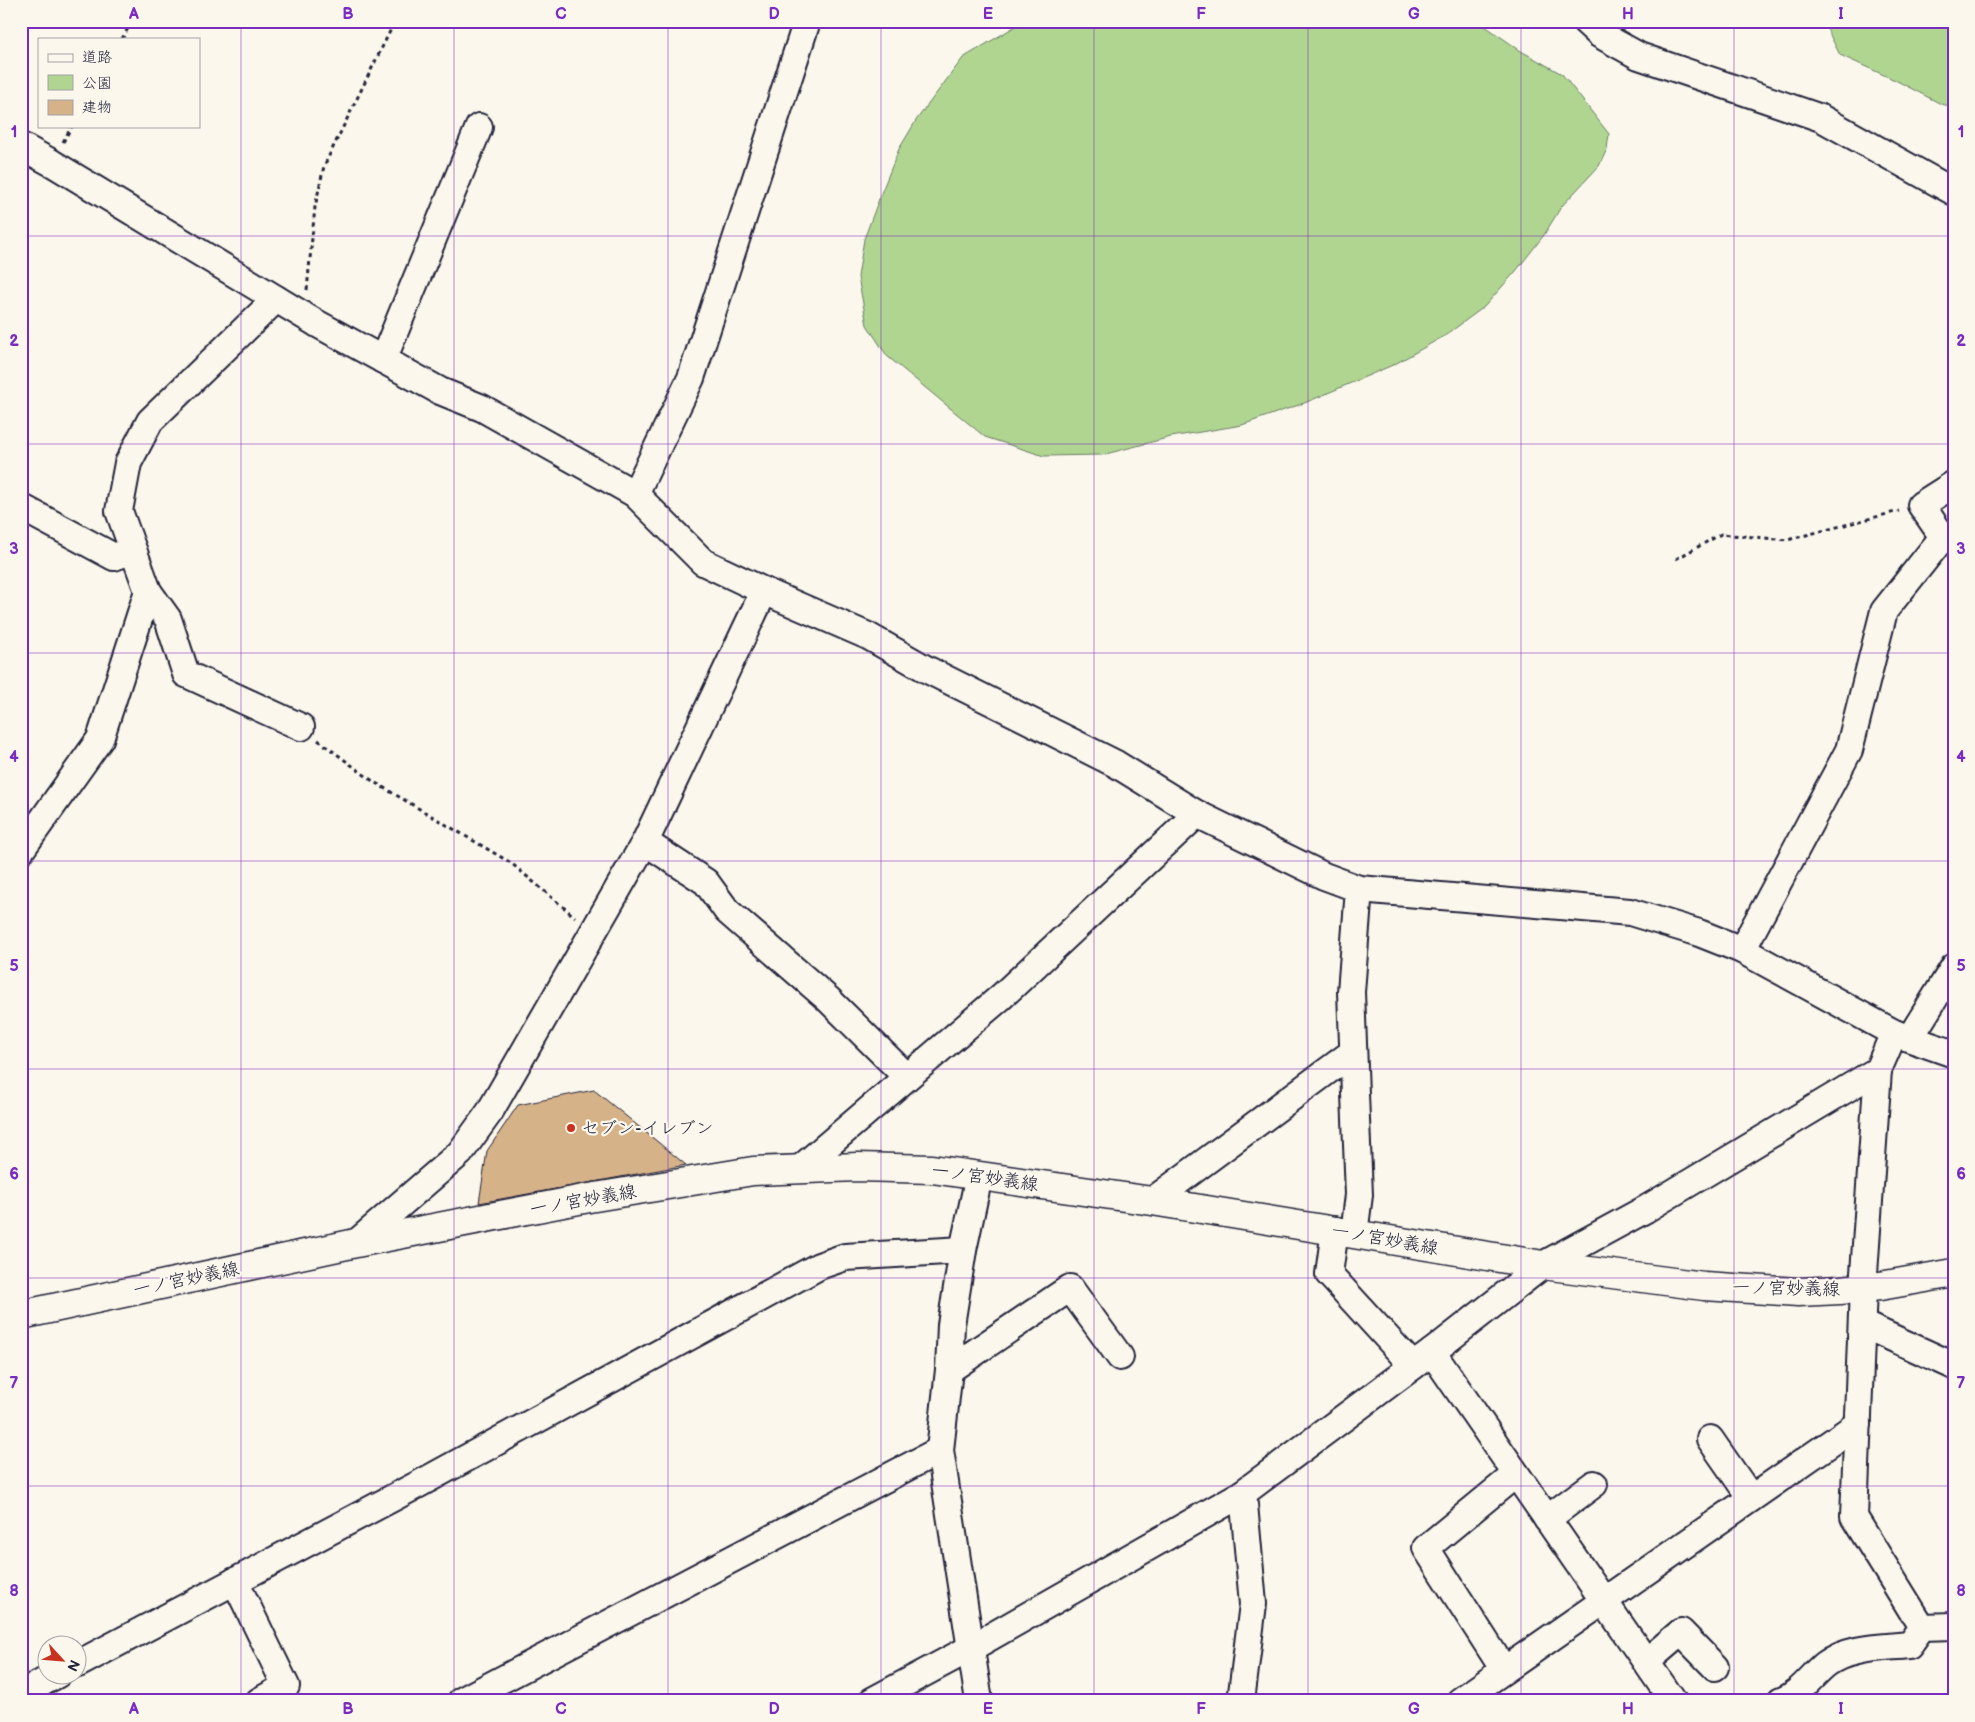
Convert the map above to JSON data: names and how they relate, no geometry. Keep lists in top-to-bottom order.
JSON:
{
  "streets": {
    "main road": ["一ノ宮妙義線"]
  },
  "places": ["セブン-イレブン"],
  "legend": ["道路", "公園", "建物"],
  "north": "bottom right",
  "grid": {
    "columns": [
      "A",
      "B",
      "C",
      "D",
      "E",
      "F",
      "G",
      "H",
      "I"
    ],
    "rows": [
      "1",
      "2",
      "3",
      "4",
      "5",
      "6",
      "7",
      "8"
    ]
  }
}
